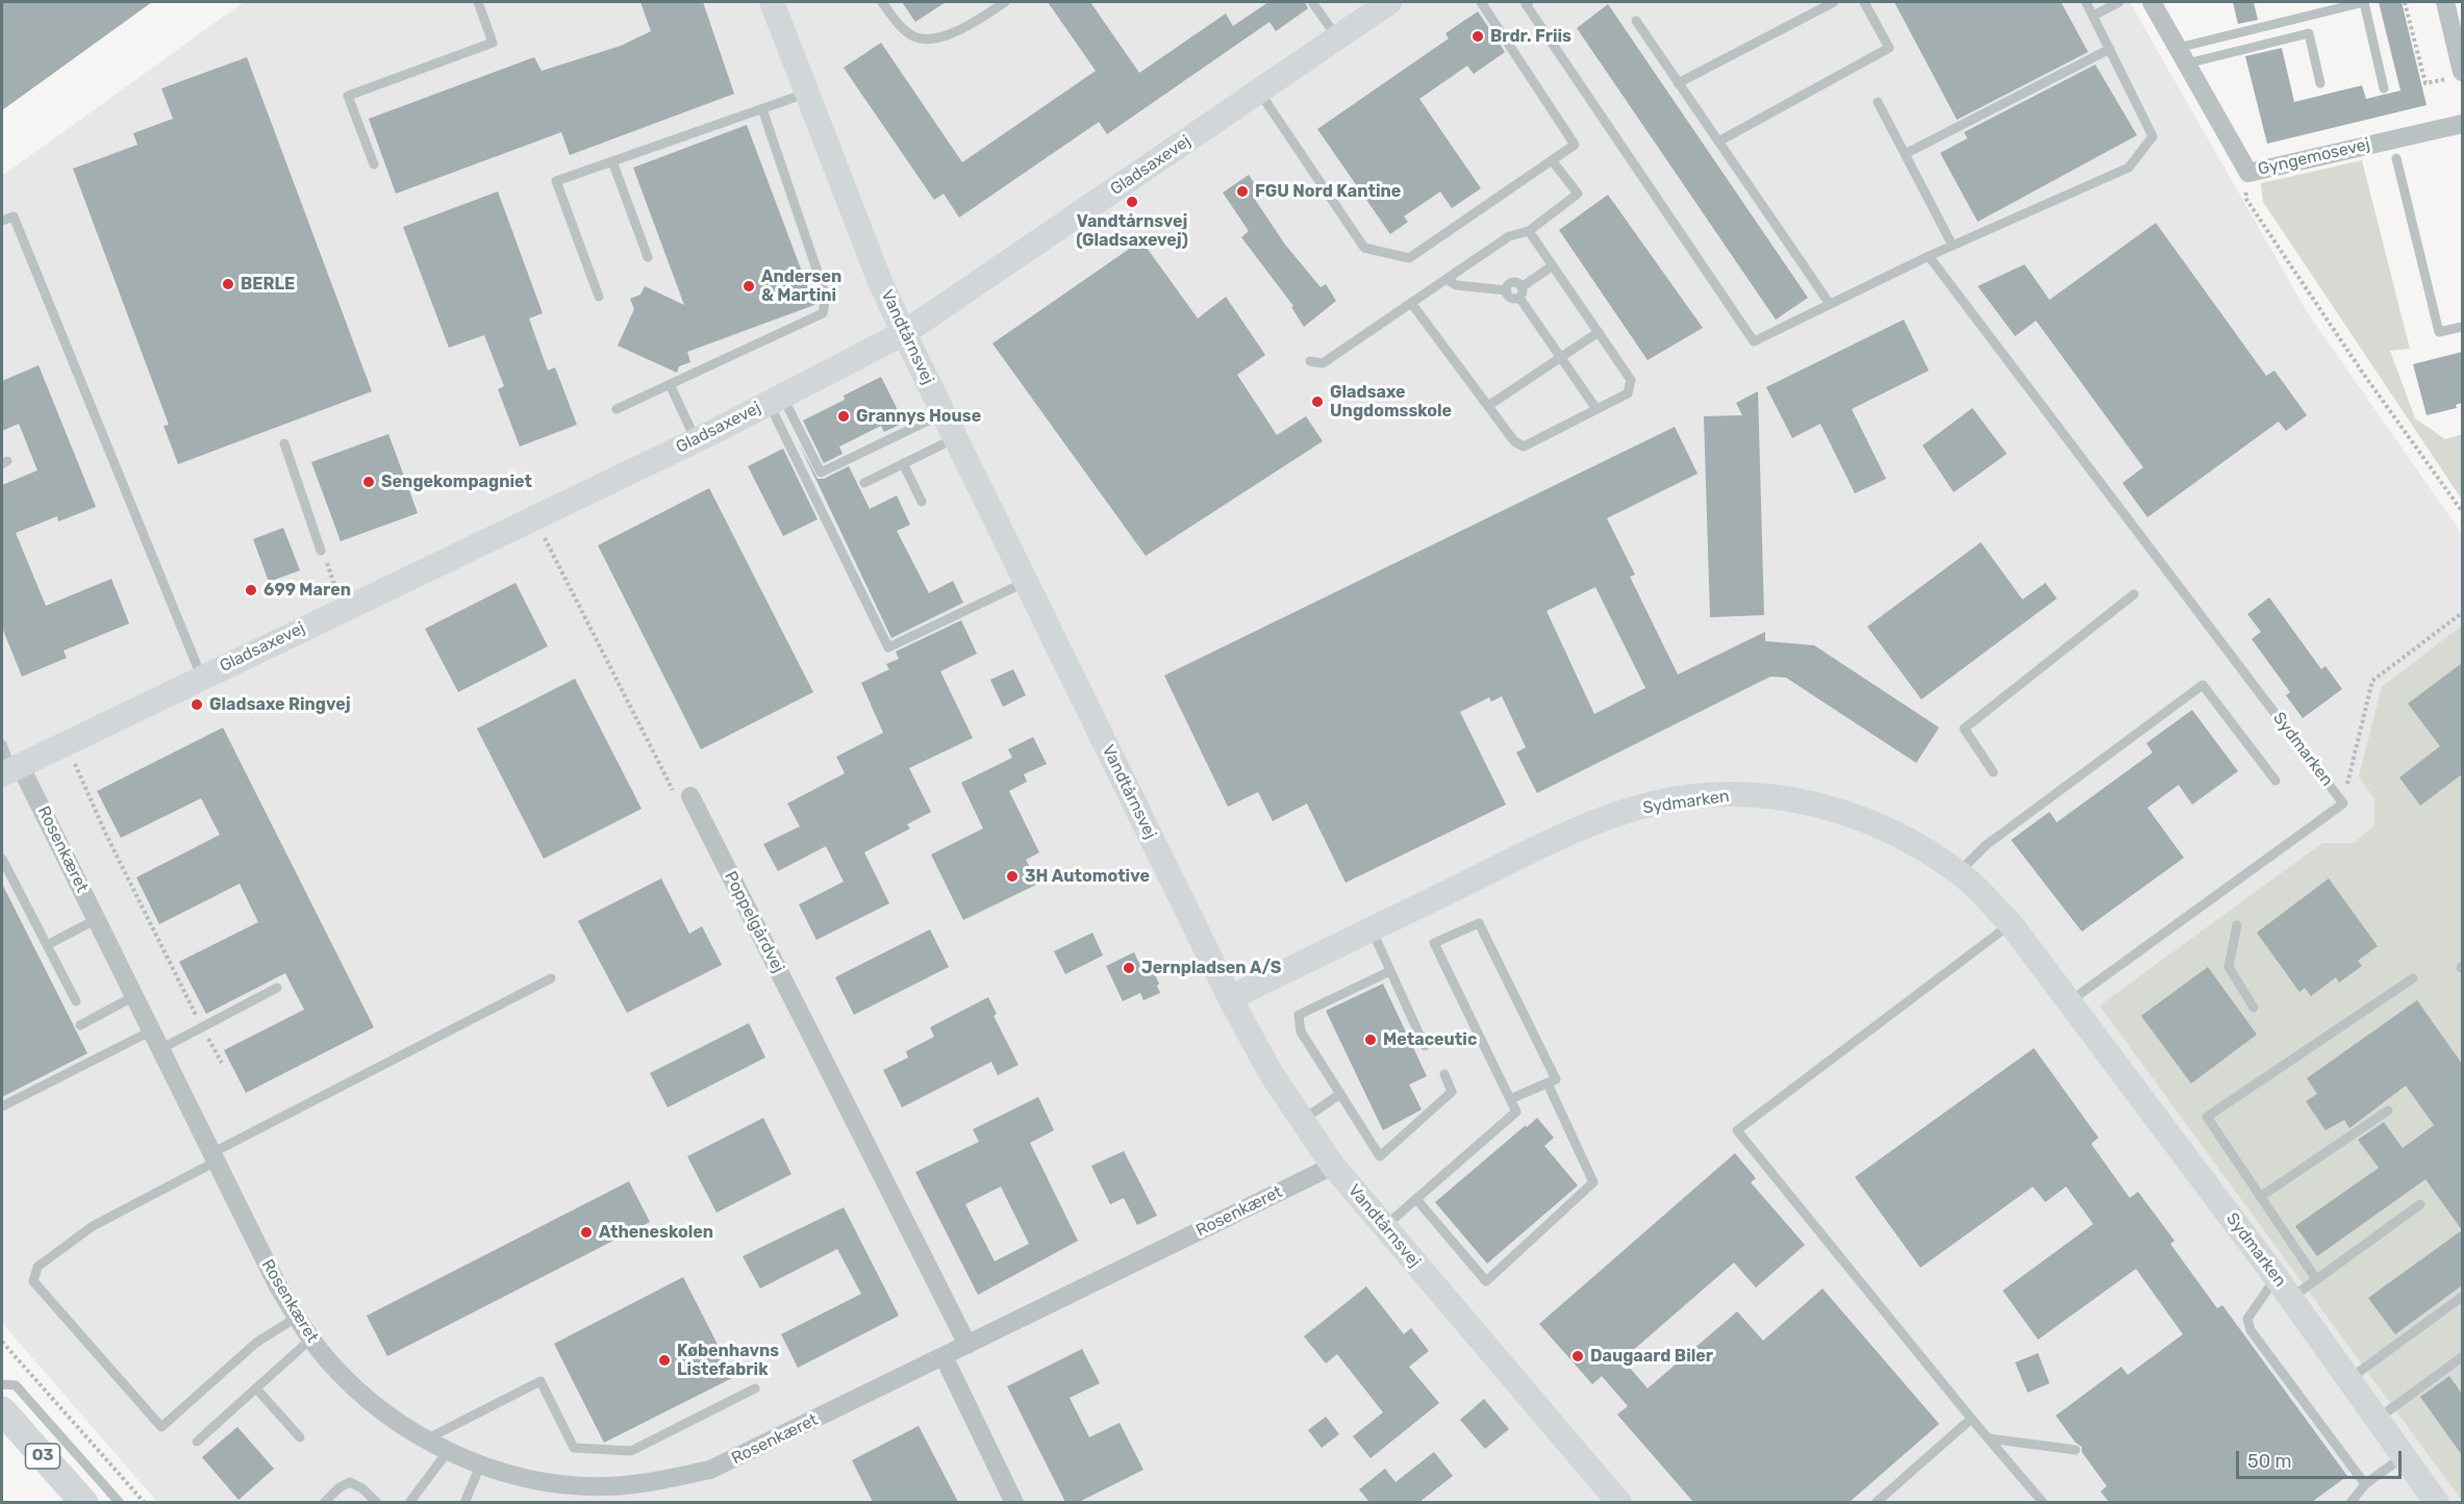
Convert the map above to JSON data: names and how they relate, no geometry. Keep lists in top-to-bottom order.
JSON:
{
  "streets": {
    "main road": ["O3"],
    "street": [
      "Gyngemosevej",
      "Gladsaxevej",
      "Vandtårnsvej",
      "Sydmarken",
      "Rosenkæret",
      "Poppelgårdvej"
    ]
  },
  "crossings": [
    ["Gladsaxevej", "Vandtårnsvej"],
    ["Gladsaxevej", "Rosenkæret"],
    ["Vandtårnsvej", "Sydmarken"],
    ["Vandtårnsvej", "Rosenkæret"],
    ["Rosenkæret", "Poppelgårdvej"]
  ],
  "places": [
    "Brdr. Friis",
    "FGU Nord Kantine",
    "Vandtårnsvej (Gladsaxevej)",
    "BERLE",
    "Andersen & Martini",
    "Gladsaxe Ungdomsskole",
    "Grannys House",
    "Sengekompagniet",
    "699 Maren",
    "Gladsaxe Ringvej",
    "3H Automotive",
    "Jernpladsen A/S",
    "Metaceutic",
    "Atheneskolen",
    "Daugaard Biler",
    "Københavns Listefabrik"
  ],
  "scale_bar": "50 m"
}
